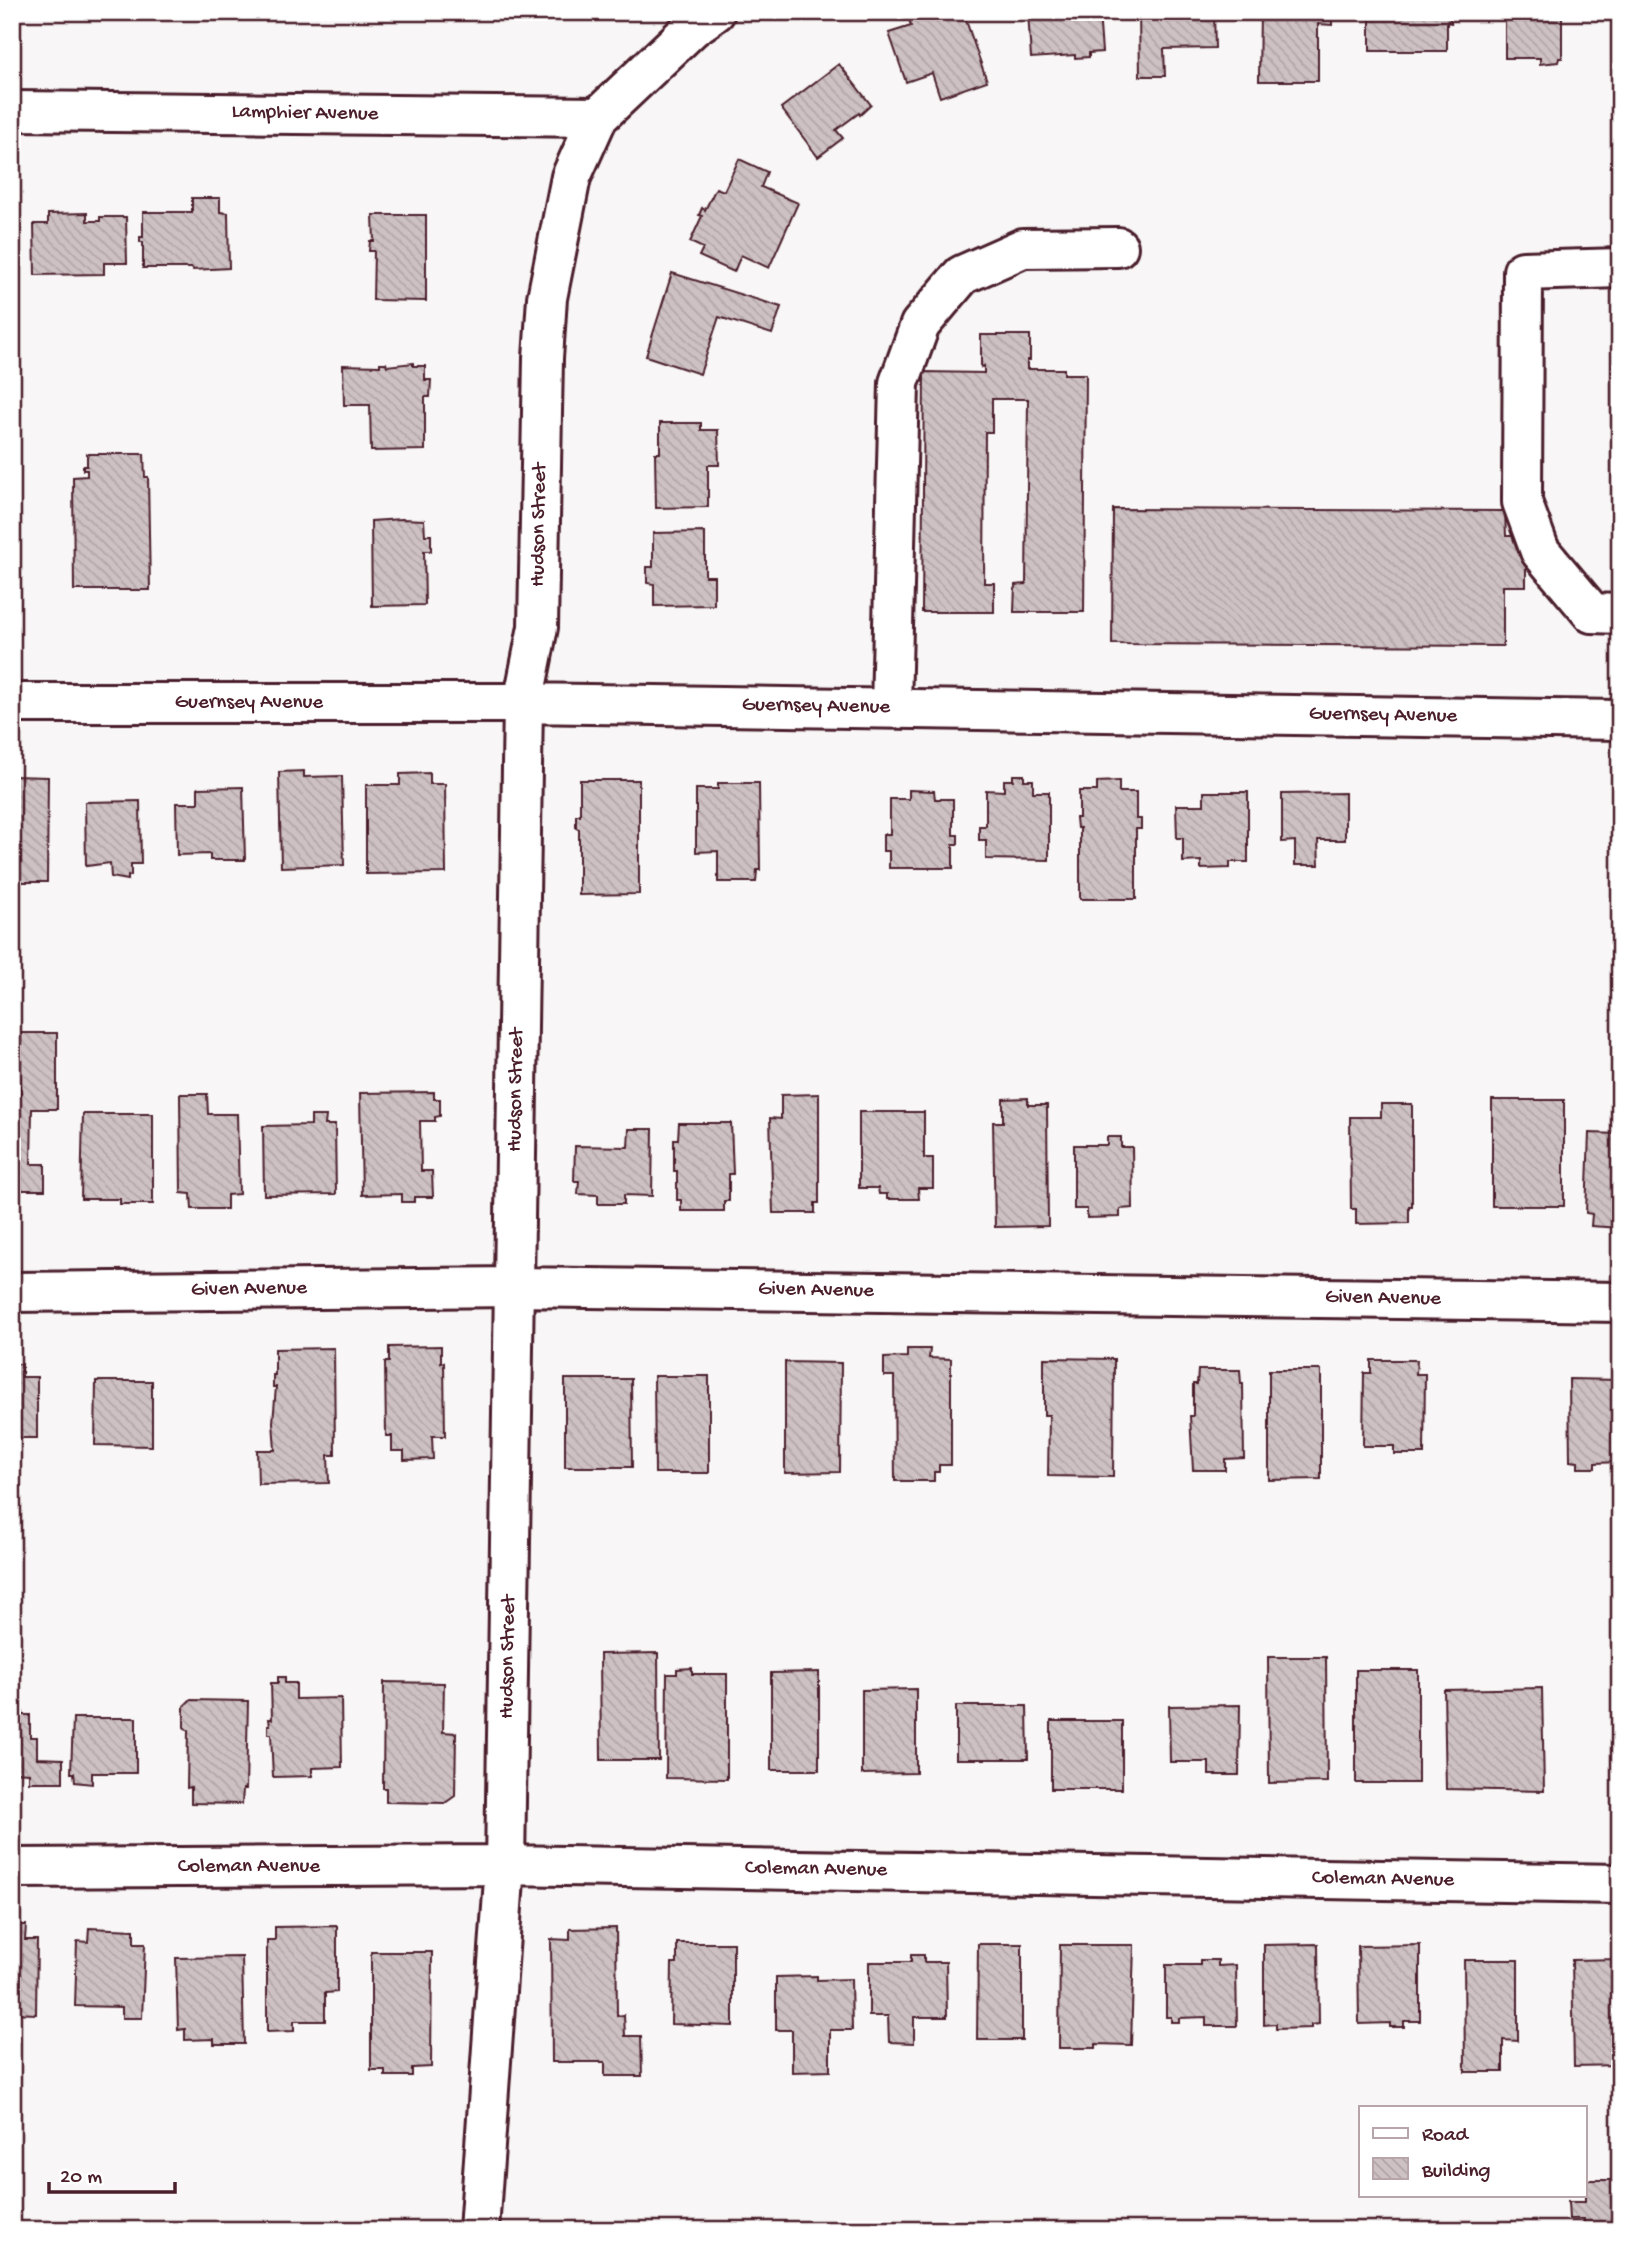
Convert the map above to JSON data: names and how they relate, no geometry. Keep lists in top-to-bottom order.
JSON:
{
  "streets": {
    "street": [
      "Lamphier Avenue",
      "Hudson Street",
      "Guernsey Avenue",
      "Given Avenue",
      "Coleman Avenue"
    ]
  },
  "crossings": [
    ["Lamphier Avenue", "Hudson Street"],
    ["Hudson Street", "Guernsey Avenue"],
    ["Hudson Street", "Given Avenue"],
    ["Hudson Street", "Coleman Avenue"]
  ],
  "legend": ["Road", "Building"],
  "scale_bar": "20 m"
}
